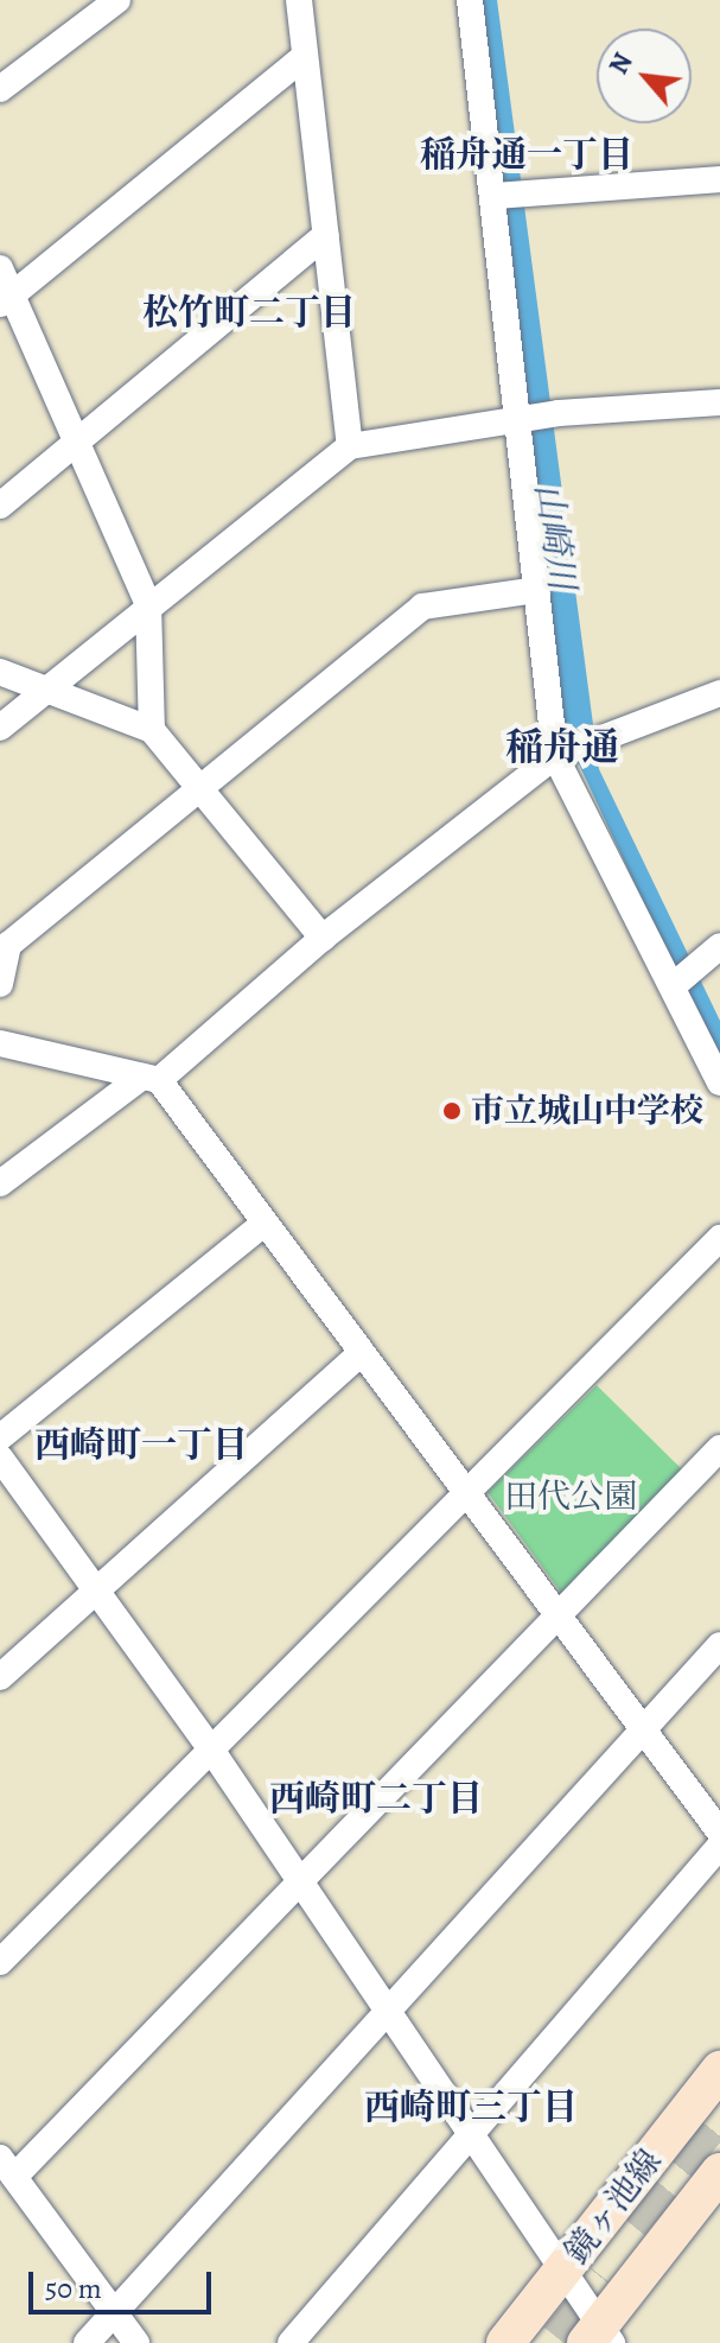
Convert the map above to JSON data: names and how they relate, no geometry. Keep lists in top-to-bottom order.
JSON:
{
  "streets": {
    "street": ["鏡ヶ池線"]
  },
  "districts": [
    "稲舟通一丁目",
    "松竹町二丁目",
    "稲舟通",
    "西崎町一丁目",
    "西崎町二丁目",
    "西崎町三丁目"
  ],
  "water": ["山崎川"],
  "parks": ["田代公園"],
  "places": ["市立城山中学校"],
  "scale_bar": "50 m",
  "north": "top left"
}
